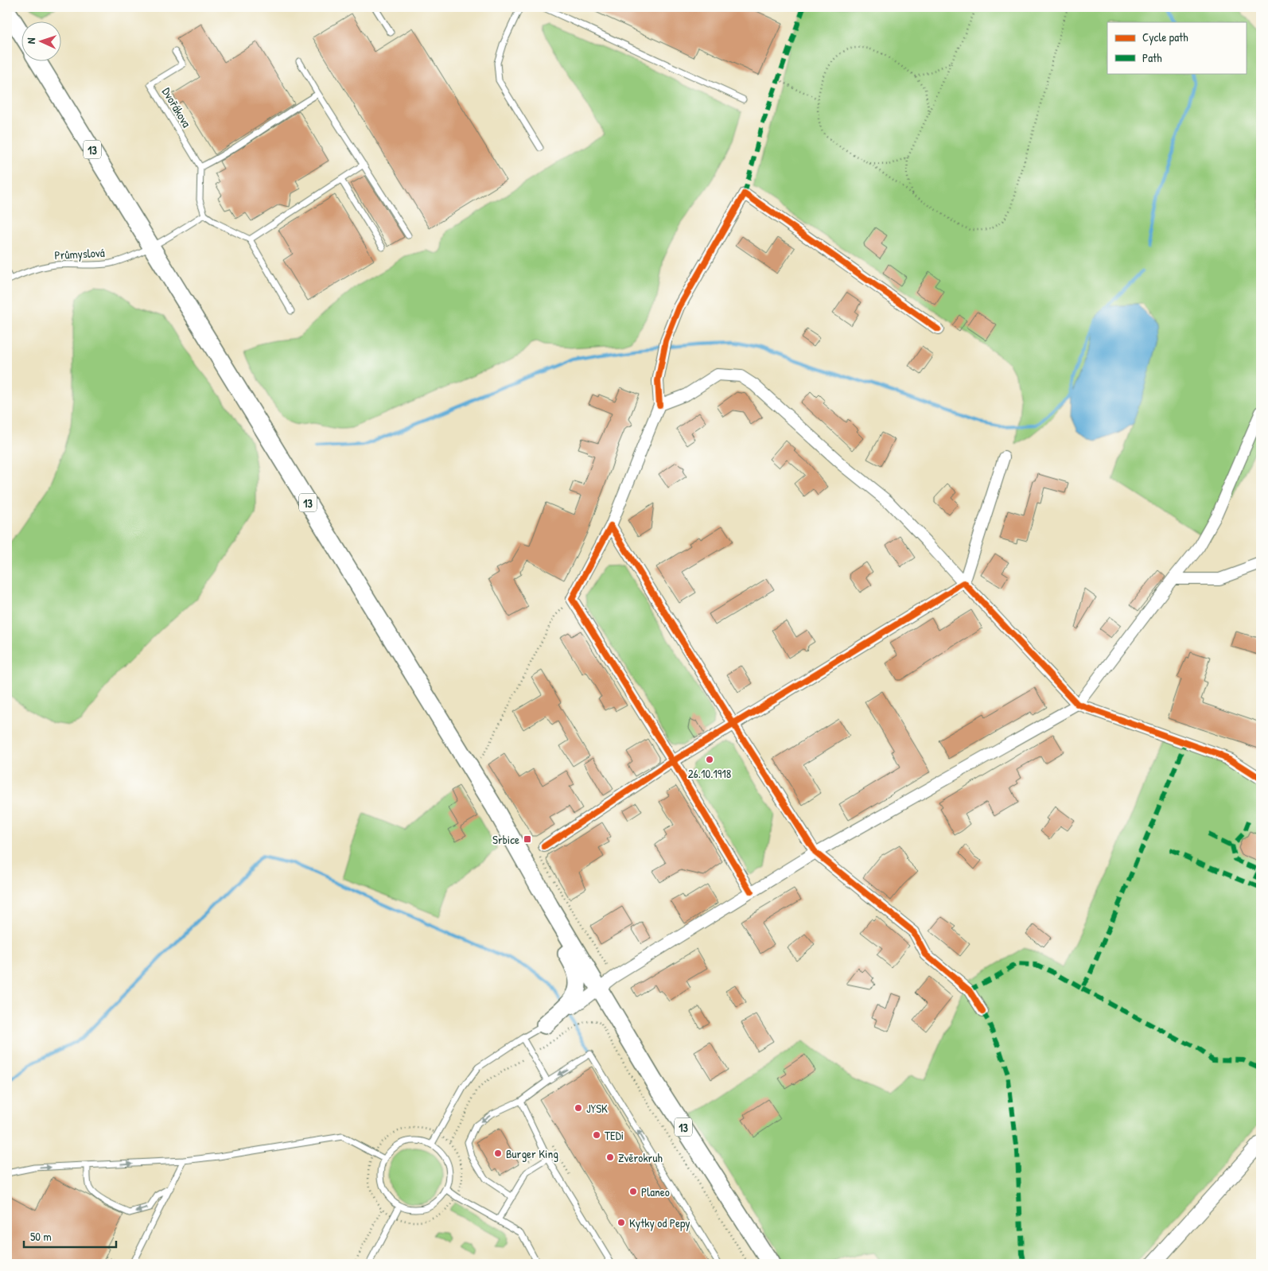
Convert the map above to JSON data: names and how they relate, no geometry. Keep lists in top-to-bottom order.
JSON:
{
  "streets": {
    "main road": ["13"],
    "lane": ["Dvořákova", "Průmyslová"]
  },
  "crossings": [
    ["13", "Průmyslová"]
  ],
  "places": {
    "other": [
      "26.10.1918",
      "JYSK",
      "TEDi",
      "Burger King",
      "Zvěrokruh",
      "Planeo",
      "Kytky od Pepy"
    ],
    "transit": ["Srbice"]
  },
  "legend": ["Cycle path", "Path"],
  "scale_bar": "50 m",
  "north": "left"
}
